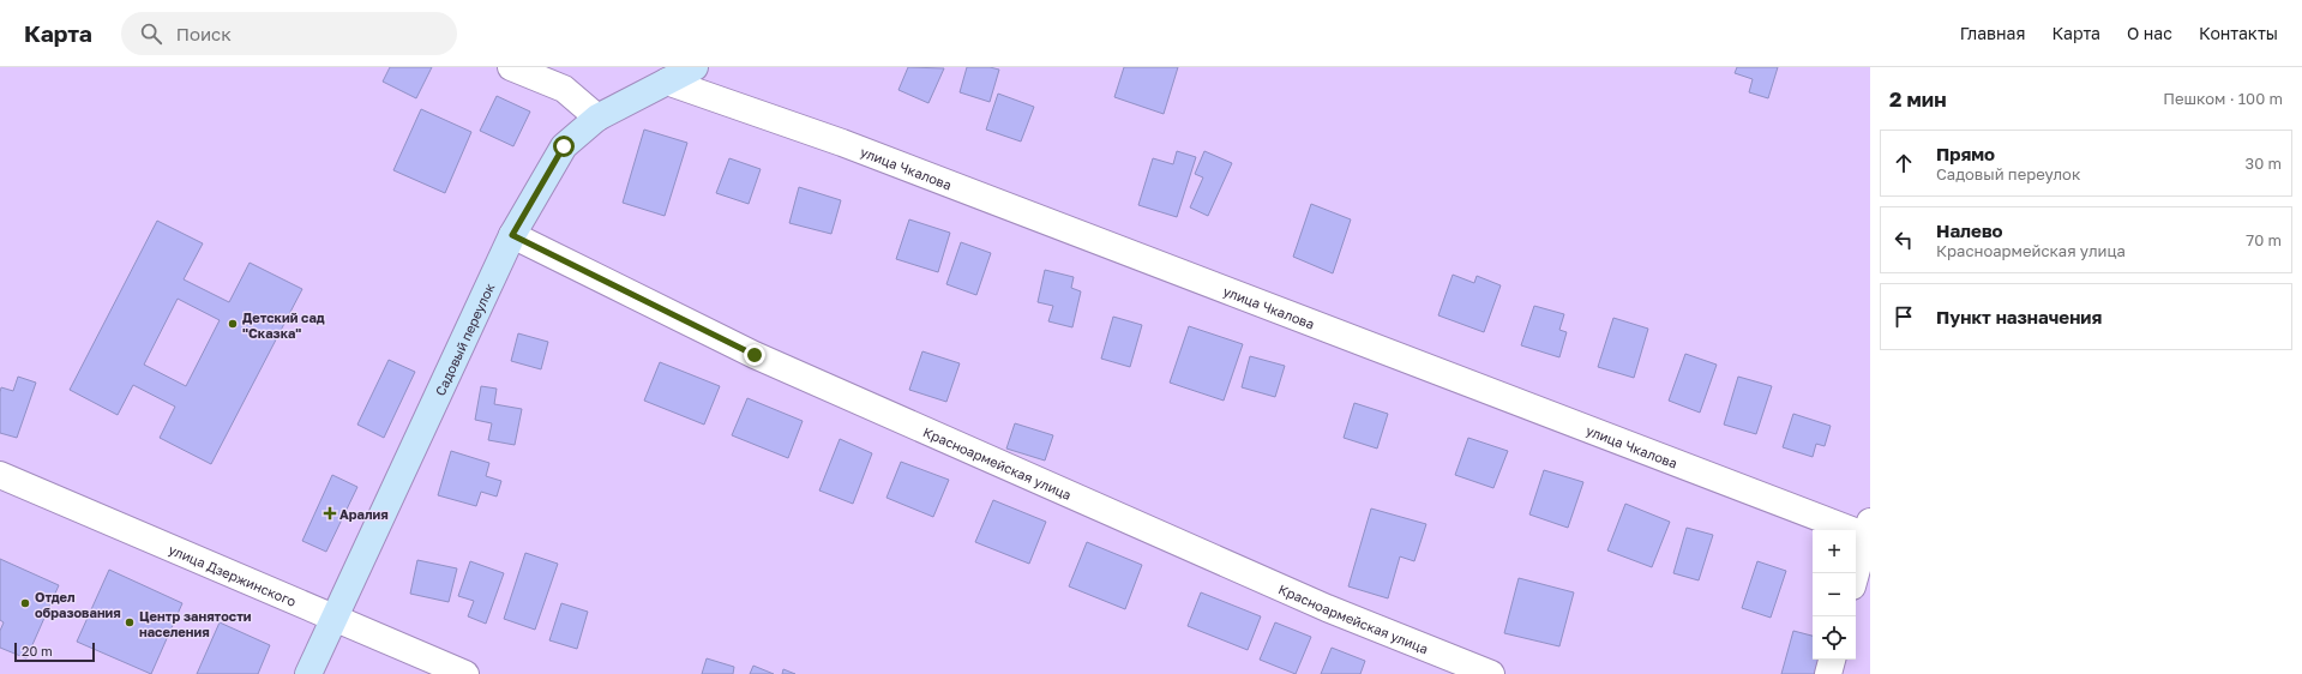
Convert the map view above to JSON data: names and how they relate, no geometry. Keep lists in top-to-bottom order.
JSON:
{
  "streets": {
    "street": [
      "улица Чкалова",
      "Садовый переулок",
      "Красноармейская улица",
      "улица Дзержинского"
    ]
  },
  "crossings": [
    ["улица Чкалова", "Садовый переулок"],
    ["Садовый переулок", "Красноармейская улица"],
    ["Садовый переулок", "улица Дзержинского"]
  ],
  "places": {
    "other": ["Детский сад \"Сказка\"", "Отдел образования", "Центр занятости населения"],
    "health": ["Аралия"]
  },
  "scale_bar": "20 m",
  "page": {
    "header": "Карта",
    "search": "Поиск",
    "nav": [
      "Главная",
      "Карта",
      "О нас",
      "Контакты"
    ],
    "heading": ["2 мин", "Пешком · 100 m"],
    "list": [
      ["Прямо", "Садовый переулок", "30 m"],
      ["Налево", "Красноармейская улица", "70 m"],
      "Пункт назначения"
    ],
    "map_buttons": ["+", "−"],
    "scale": "20 m"
  }
}
